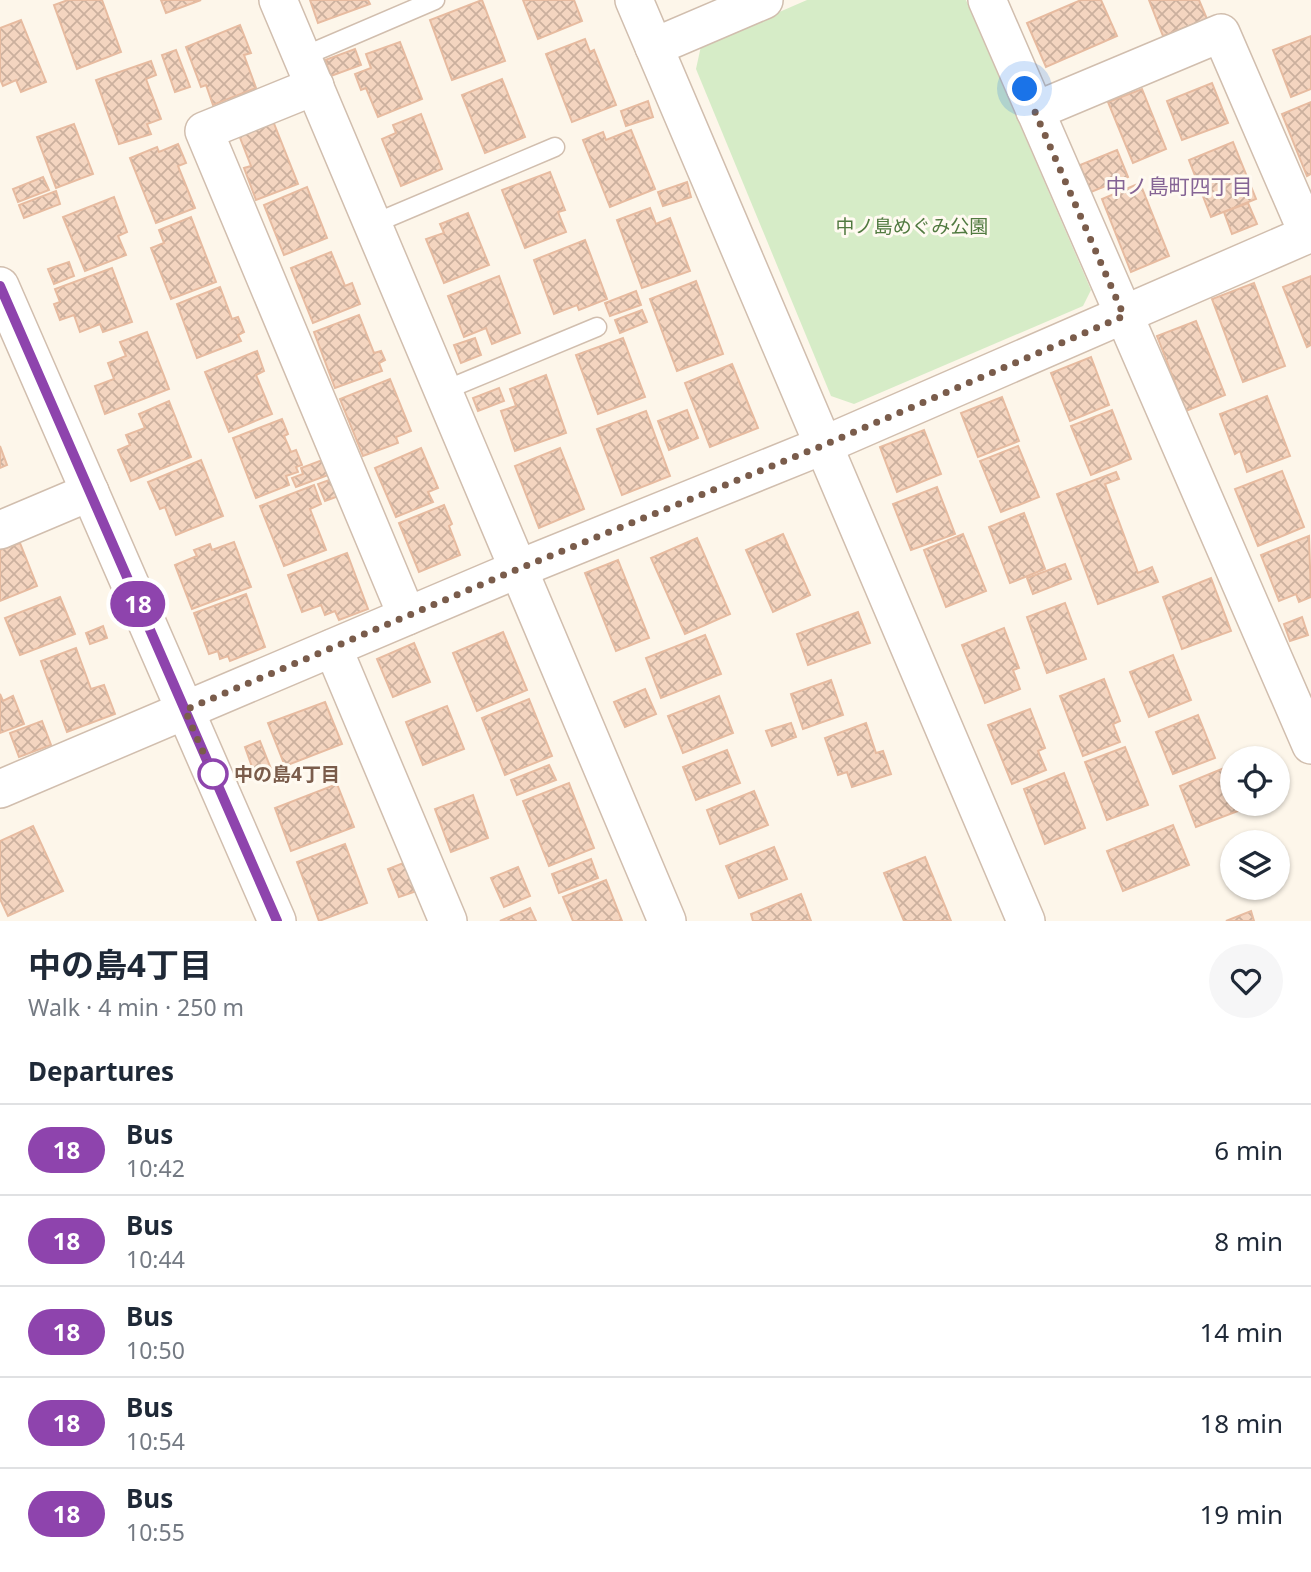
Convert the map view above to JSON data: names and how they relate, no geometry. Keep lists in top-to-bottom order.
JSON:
{
  "districts": ["中ノ島町四丁目"],
  "parks": ["中ノ島めぐみ公園"],
  "places": ["中の島4丁目"],
  "lines": ["bus line 18"],
  "page": {
    "on_map": "18",
    "heading": [
      ["中の島4丁目", "Walk · 4 min · 250 m"],
      "Departures"
    ],
    "list": [
      {
        "mark": "18",
        "name": "Bus",
        "note": "10:42",
        "value": "6 min"
      },
      {
        "mark": "18",
        "name": "Bus",
        "note": "10:44",
        "value": "8 min"
      },
      {
        "mark": "18",
        "name": "Bus",
        "note": "10:50",
        "value": "14 min"
      },
      {
        "mark": "18",
        "name": "Bus",
        "note": "10:54",
        "value": "18 min"
      },
      {
        "mark": "18",
        "name": "Bus",
        "note": "10:55",
        "value": "19 min"
      }
    ]
  }
}
